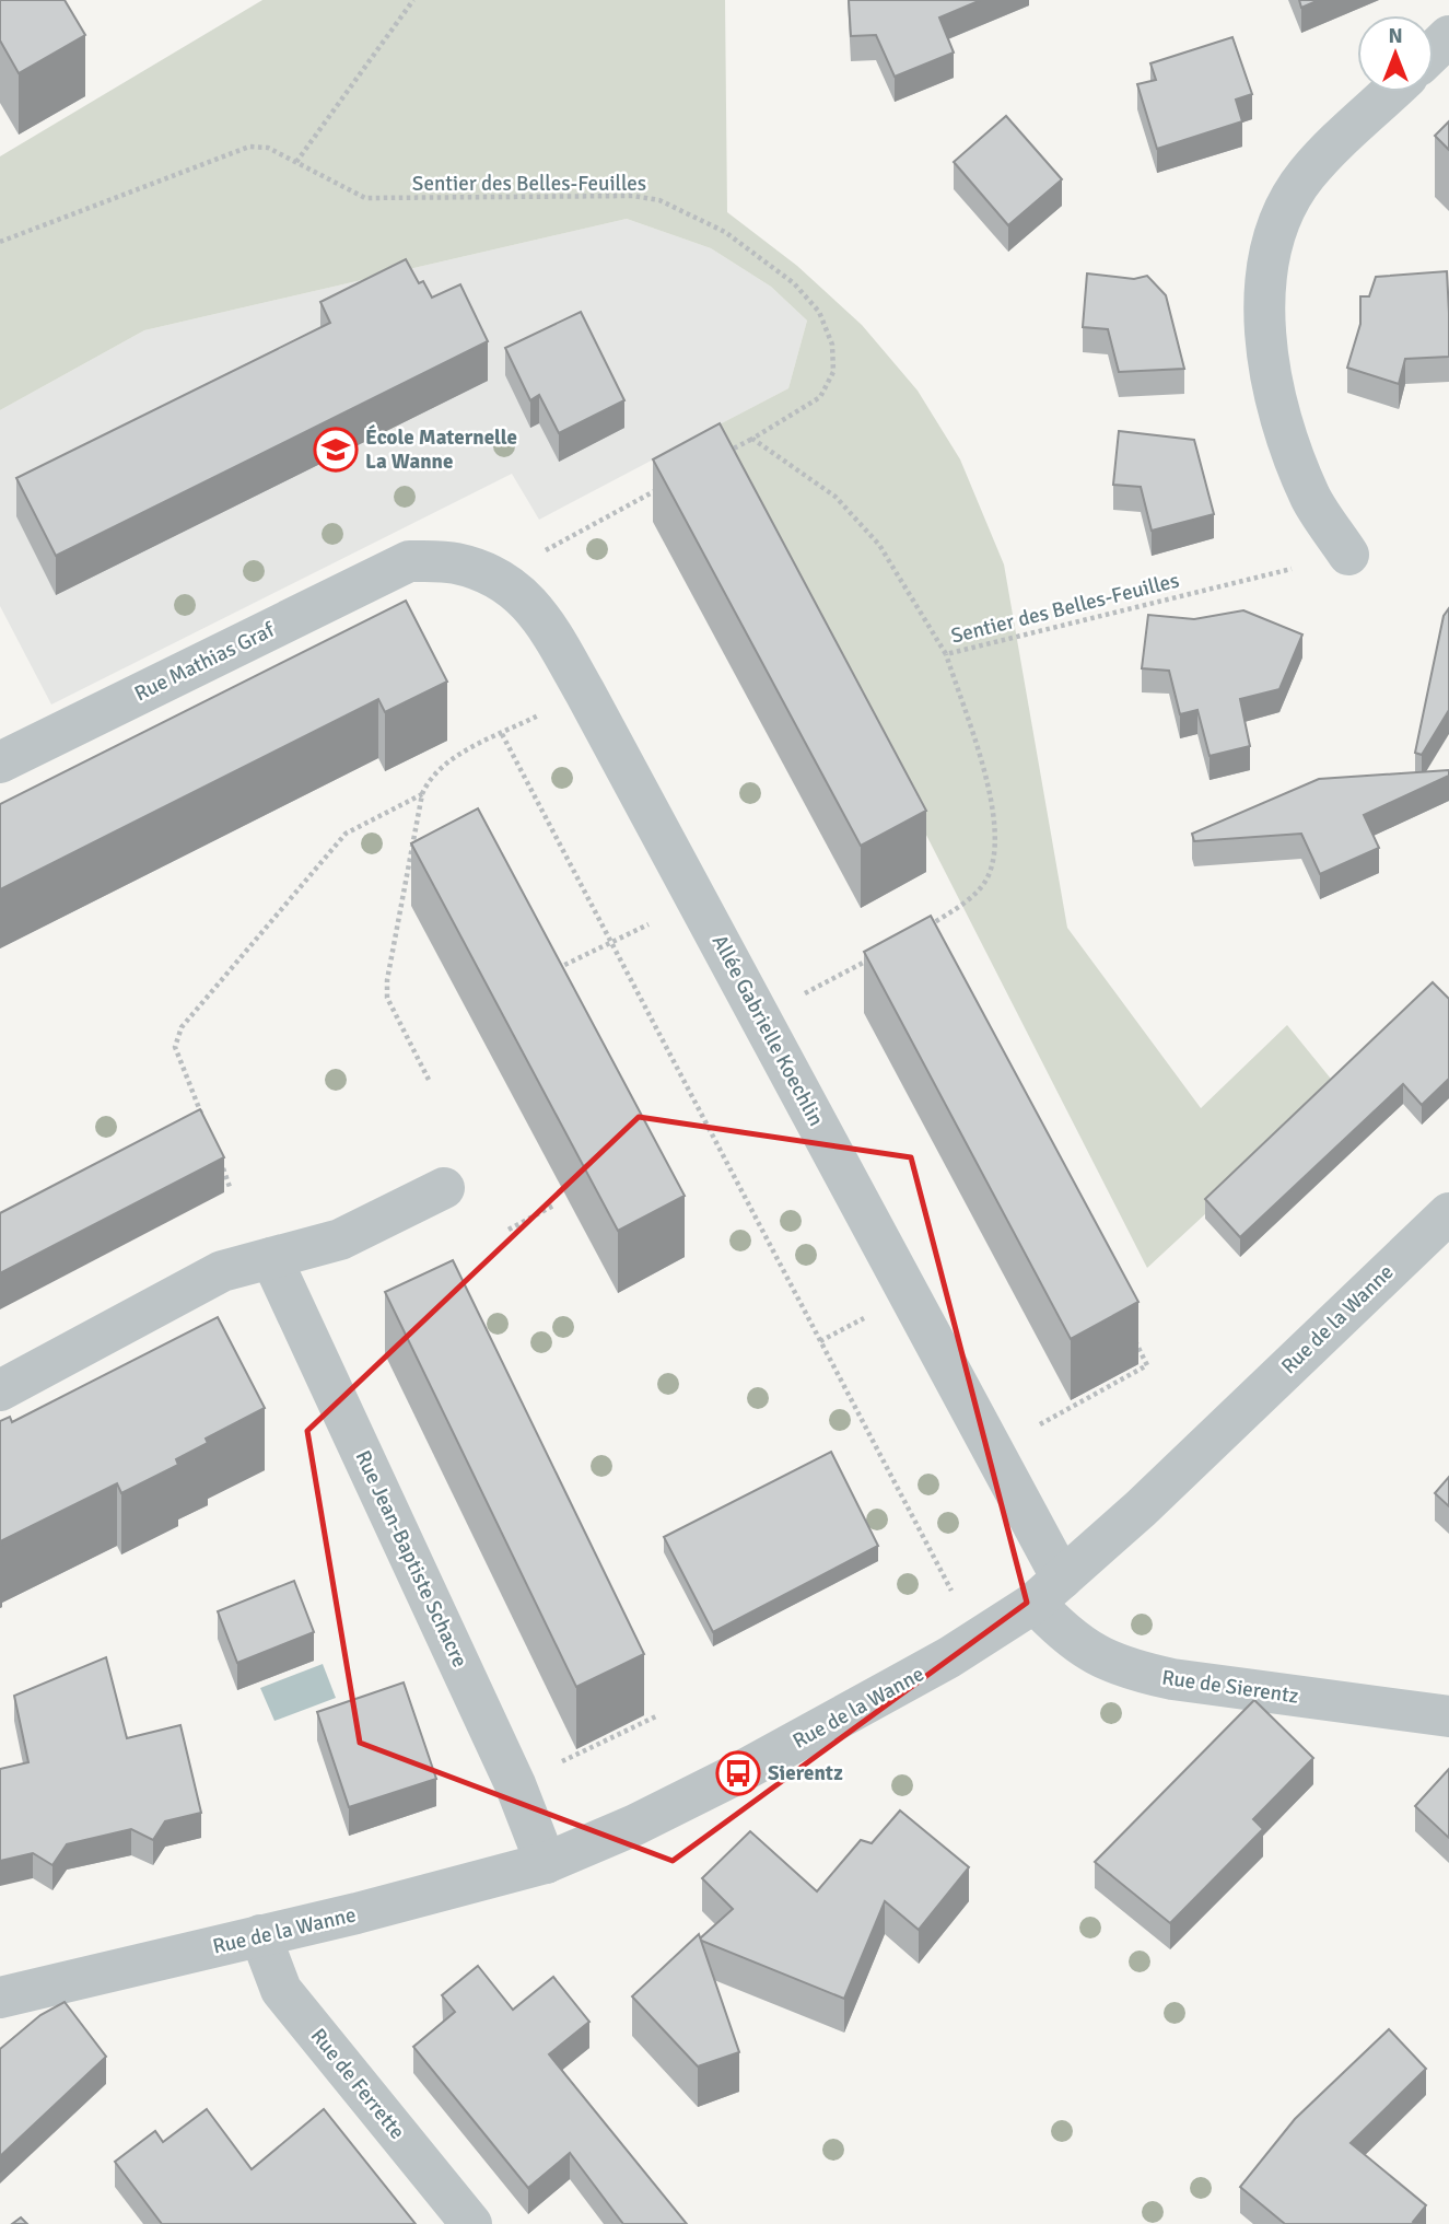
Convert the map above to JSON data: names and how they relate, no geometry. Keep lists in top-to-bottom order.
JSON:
{
  "streets": {
    "street": [
      "Rue Mathias Graf",
      "Allée Gabrielle Koechlin",
      "Rue de la Wanne",
      "Rue Jean-Baptiste Schacre",
      "Rue de Sierentz",
      "Rue de Ferrette"
    ],
    "path": ["Sentier des Belles-Feuilles"]
  },
  "crossings": [
    ["Rue Mathias Graf", "Allée Gabrielle Koechlin"],
    ["Allée Gabrielle Koechlin", "Rue de la Wanne"],
    ["Allée Gabrielle Koechlin", "Rue de Sierentz"],
    ["Rue de la Wanne", "Rue Jean-Baptiste Schacre"],
    ["Rue de la Wanne", "Rue de Sierentz"],
    ["Rue de la Wanne", "Rue de Ferrette"]
  ],
  "places": {
    "school or university": ["École Maternelle La Wanne"],
    "bus stop": ["Sierentz"]
  },
  "north": "top"
}
